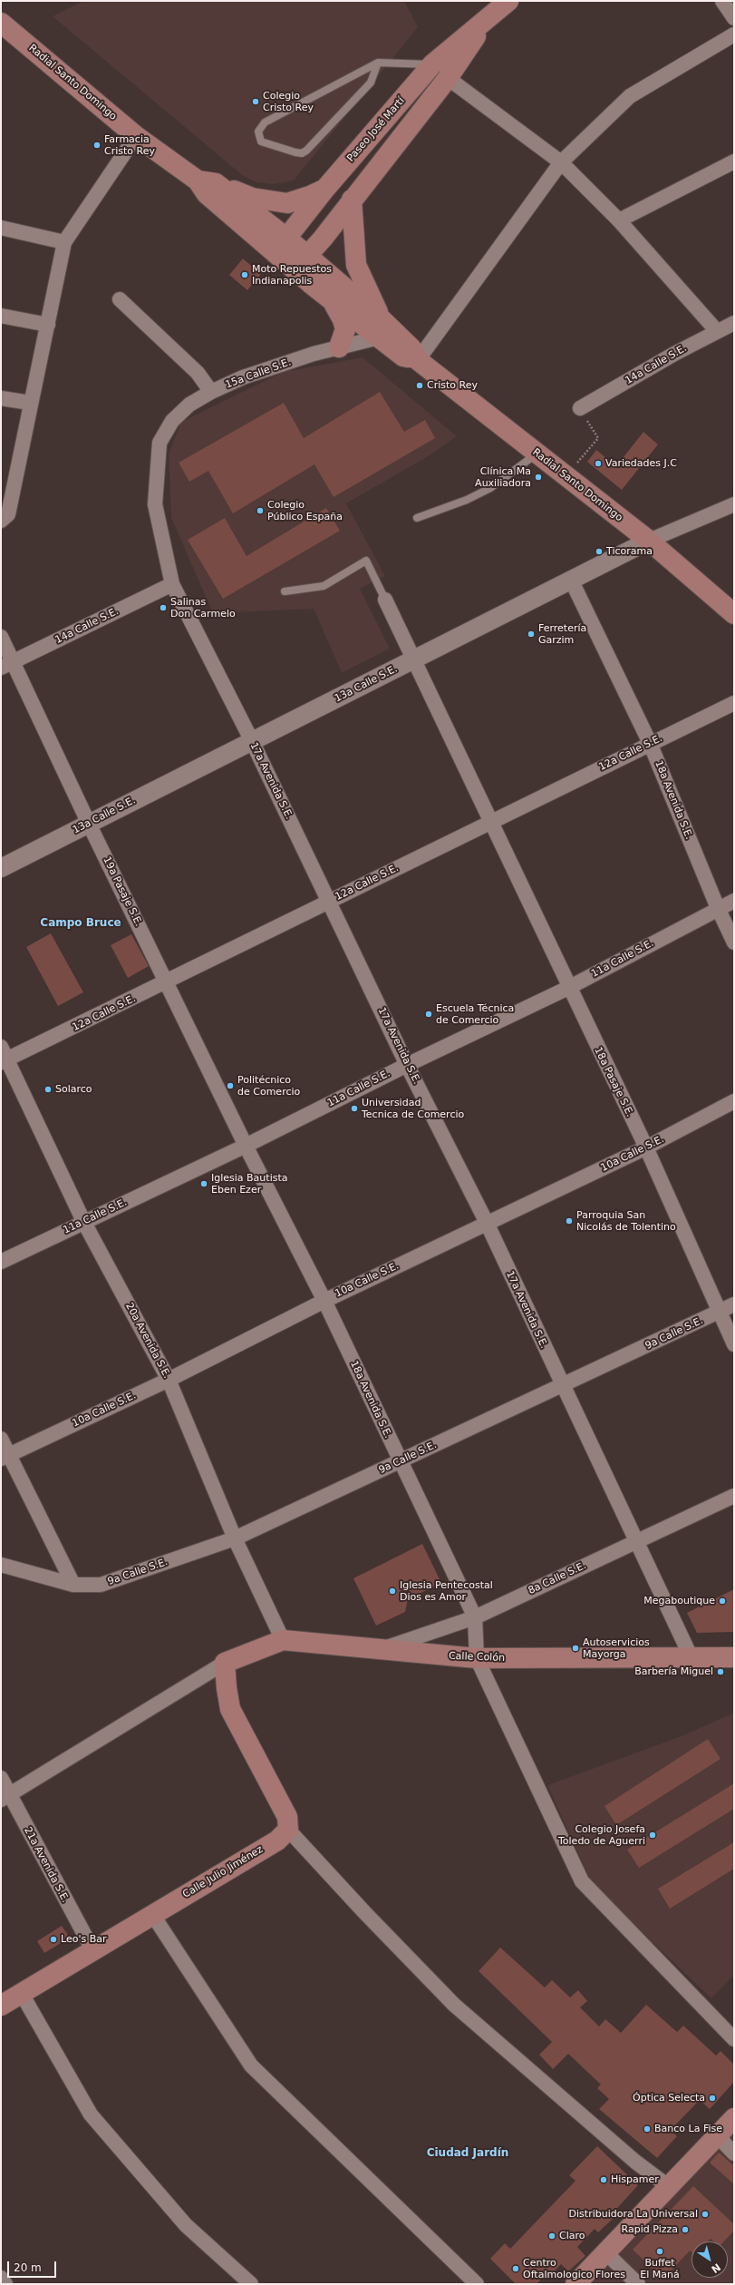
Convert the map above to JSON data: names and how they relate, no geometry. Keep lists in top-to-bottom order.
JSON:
{
  "streets": {
    "main road": [
      "Radial Santo Domingo",
      "Paseo José Martí",
      "Calle Colón",
      "Calle Julio Jiménez"
    ],
    "street": [
      "14a Calle S.E.",
      "15a Calle S.E.",
      "13a Calle S.E.",
      "12a Calle S.E.",
      "17a Avenida S.E.",
      "18a Avenida S.E.",
      "19a Pasaje S.E.",
      "11a Calle S.E.",
      "18a Pasaje S.E.",
      "10a Calle S.E.",
      "9a Calle S.E.",
      "20a Avenida S.E.",
      "8a Calle S.E.",
      "21a Avenida S.E."
    ]
  },
  "crossings": [
    ["Radial Santo Domingo", "Paseo José Martí"],
    ["Radial Santo Domingo", "15a Calle S.E."],
    ["Radial Santo Domingo", "13a Calle S.E."],
    ["14a Calle S.E.", "17a Avenida S.E."],
    ["14a Calle S.E.", "19a Pasaje S.E."],
    ["15a Calle S.E.", "17a Avenida S.E."],
    ["13a Calle S.E.", "17a Avenida S.E."],
    ["13a Calle S.E.", "18a Avenida S.E."],
    ["13a Calle S.E.", "19a Pasaje S.E."],
    ["12a Calle S.E.", "17a Avenida S.E."],
    ["12a Calle S.E.", "18a Avenida S.E."],
    ["12a Calle S.E.", "19a Pasaje S.E."],
    ["12a Calle S.E.", "18a Pasaje S.E."],
    ["12a Calle S.E.", "20a Avenida S.E."],
    ["17a Avenida S.E.", "11a Calle S.E."],
    ["17a Avenida S.E.", "10a Calle S.E."],
    ["17a Avenida S.E.", "9a Calle S.E."],
    ["17a Avenida S.E.", "8a Calle S.E."],
    ["17a Avenida S.E.", "Calle Colón"],
    ["18a Avenida S.E.", "19a Pasaje S.E."],
    ["18a Avenida S.E.", "11a Calle S.E."],
    ["18a Avenida S.E.", "10a Calle S.E."],
    ["18a Avenida S.E.", "9a Calle S.E."],
    ["18a Avenida S.E.", "8a Calle S.E."],
    ["18a Avenida S.E.", "Calle Colón"],
    ["19a Pasaje S.E.", "11a Calle S.E."],
    ["11a Calle S.E.", "18a Pasaje S.E."],
    ["11a Calle S.E.", "20a Avenida S.E."],
    ["18a Pasaje S.E.", "10a Calle S.E."],
    ["18a Pasaje S.E.", "9a Calle S.E."],
    ["10a Calle S.E.", "20a Avenida S.E."],
    ["9a Calle S.E.", "20a Avenida S.E."],
    ["20a Avenida S.E.", "Calle Colón"],
    ["8a Calle S.E.", "Calle Colón"],
    ["21a Avenida S.E.", "Calle Julio Jiménez"]
  ],
  "districts": ["Campo Bruce", "Ciudad Jardín"],
  "places": [
    "Colegio Cristo Rey",
    "Farmacia Cristo Rey",
    "Moto Repuestos Indianapolis",
    "Cristo Rey",
    "Variedades J.C",
    "Clínica Ma Auxiliadora",
    "Colegio Público España",
    "Ticorama",
    "Salinas Don Carmelo",
    "Ferretería Garzim",
    "Escuela Técnica de Comercio",
    "Politécnico de Comercio",
    "Solarco",
    "Universidad Tecnica de Comercio",
    "Iglesia Bautista Eben Ezer",
    "Parroquia San Nicolás de Tolentino",
    "Iglesia Pentecostal Dios es Amor",
    "Megaboutique",
    "Autoservicios Mayorga",
    "Barbería Miguel",
    "Colegio Josefa Toledo de Aguerri",
    "Leo's Bar",
    "Óptica Selecta",
    "Banco La Fise",
    "Hispamer",
    "Distribuidora La Universal",
    "Rapid Pizza",
    "Claro",
    "Buffet El Maná",
    "Centro Oftalmologico Flores"
  ],
  "scale_bar": "20 m",
  "north": "bottom right"
}
